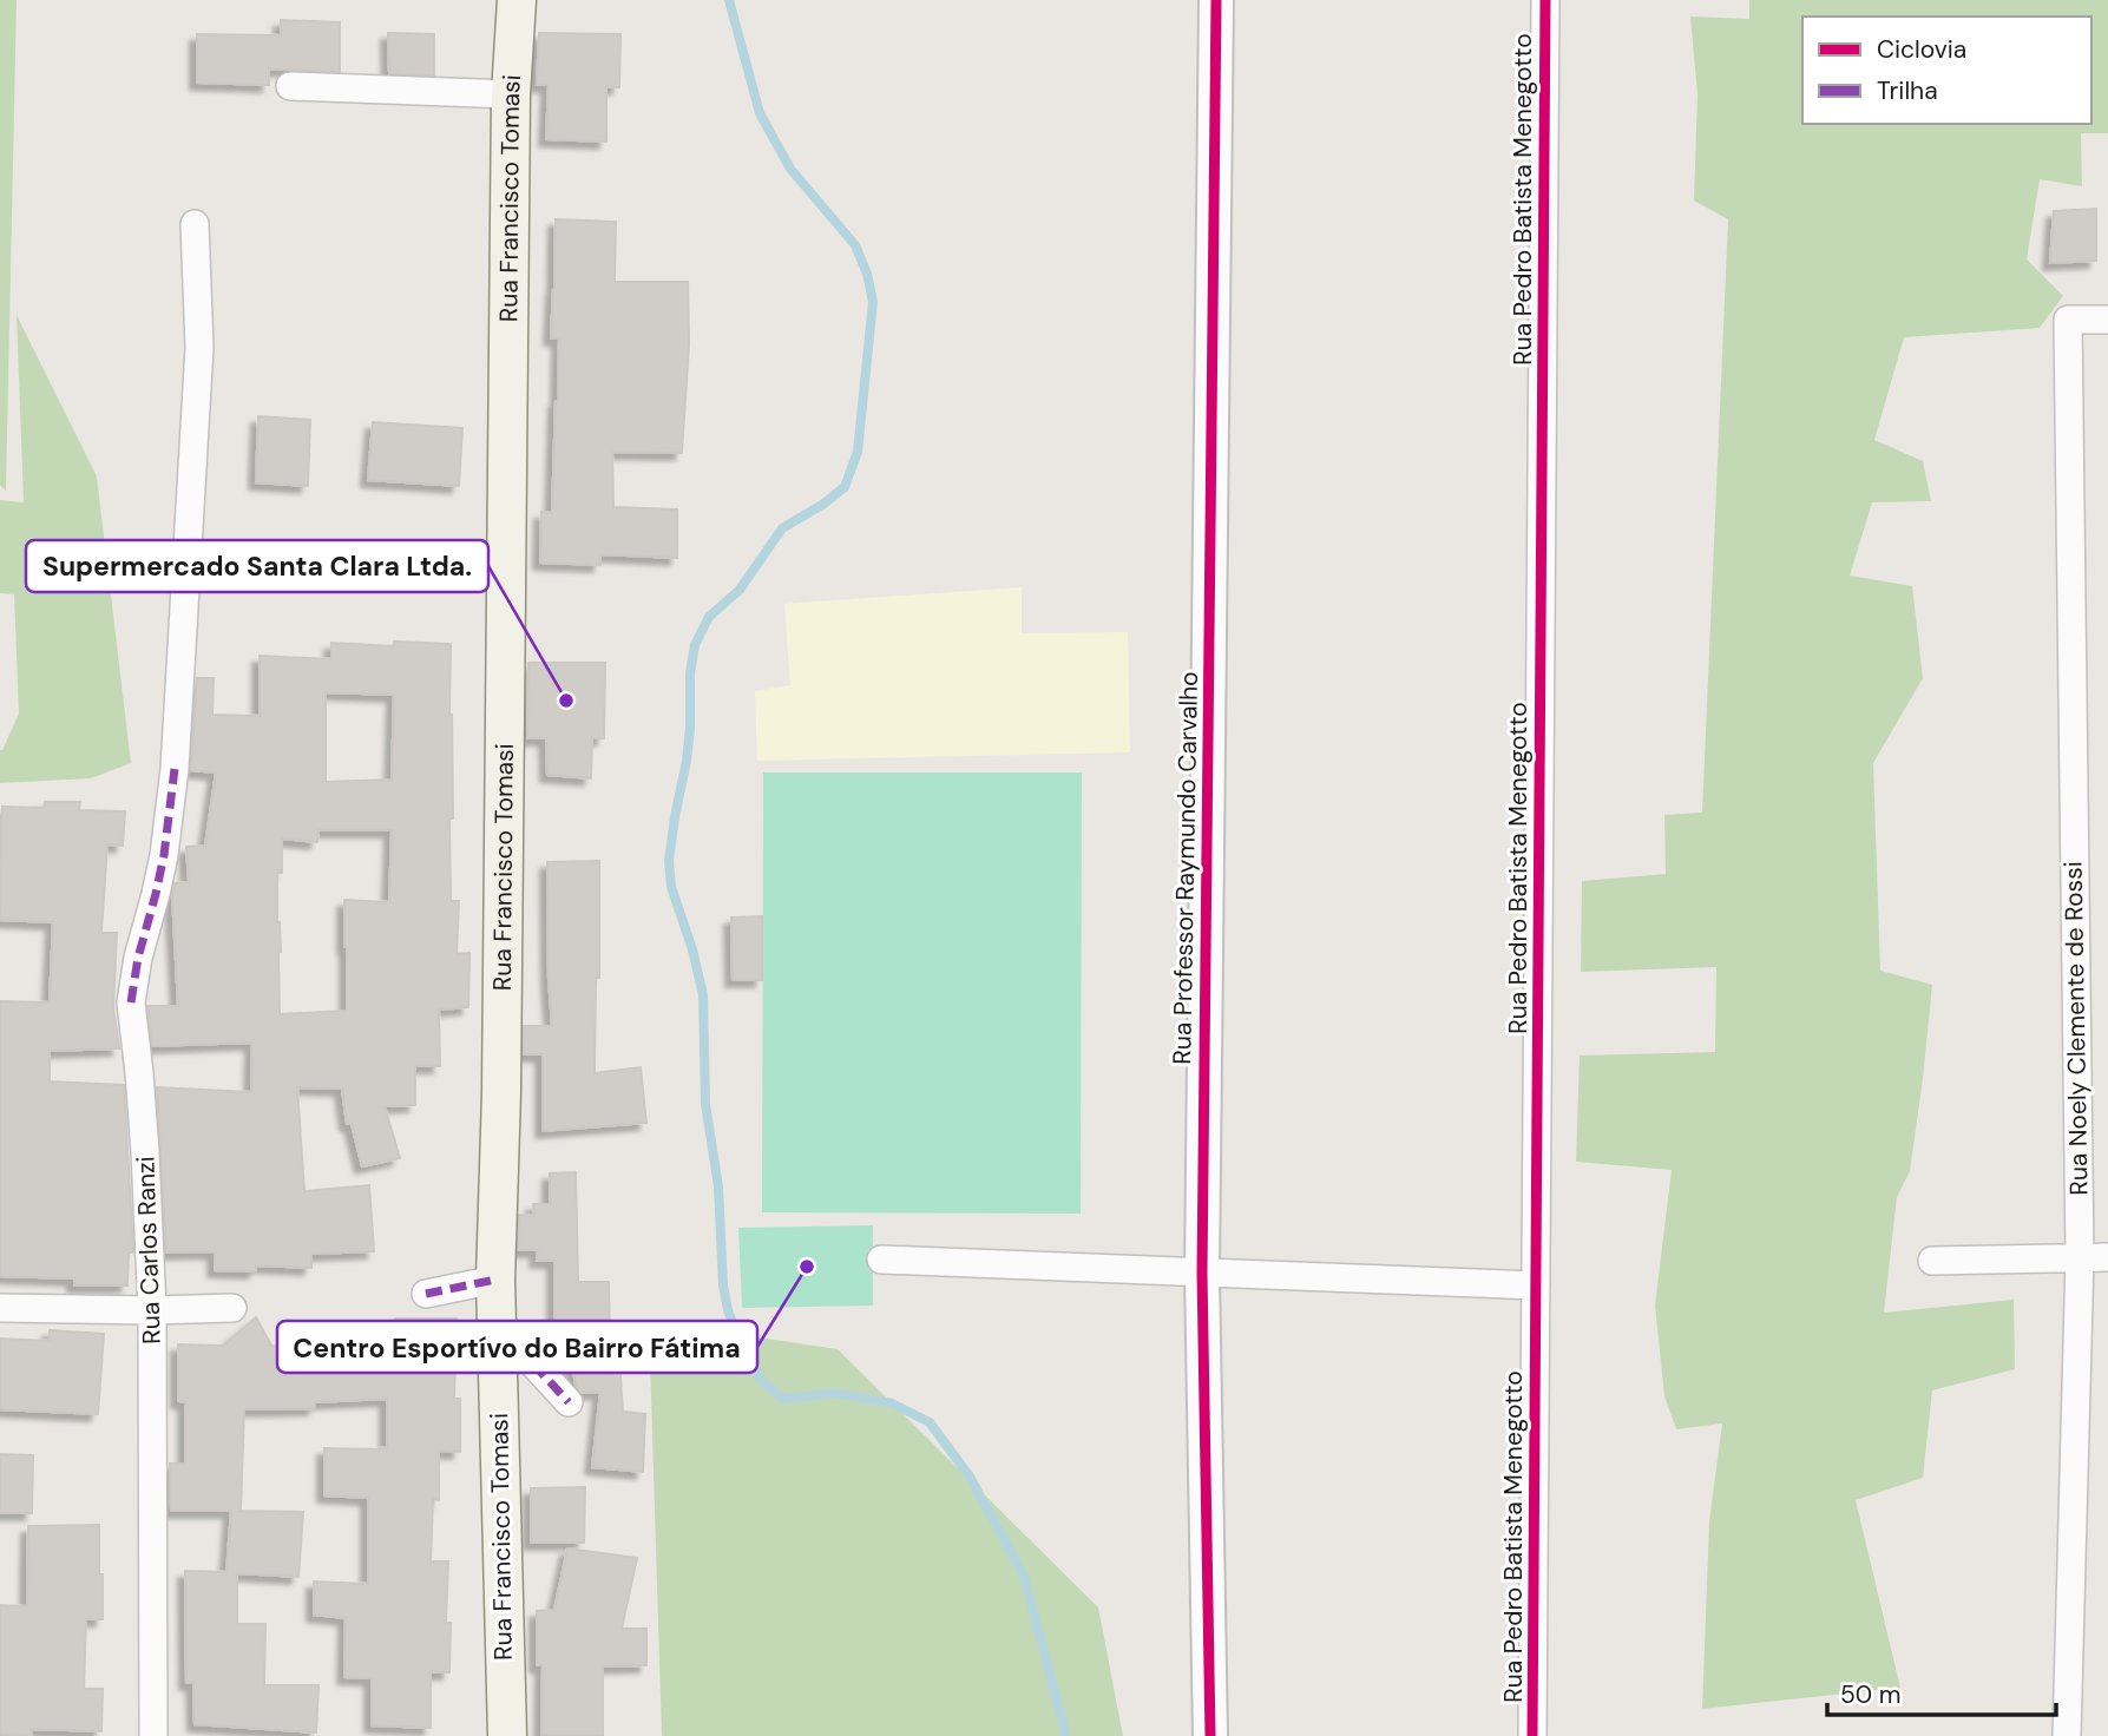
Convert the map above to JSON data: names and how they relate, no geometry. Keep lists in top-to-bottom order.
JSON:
{
  "streets": {
    "main road": ["Rua Francisco Tomasi"],
    "street": [
      "Rua Pedro Batista Menegotto",
      "Rua Professor Raymundo Carvalho",
      "Rua Noely Clemente de Rossi",
      "Rua Carlos Ranzi"
    ]
  },
  "places": ["Supermercado Santa Clara Ltda.", "Centro Esportívo do Bairro Fátima"],
  "legend": ["Ciclovia", "Trilha"],
  "scale_bar": "50 m"
}
